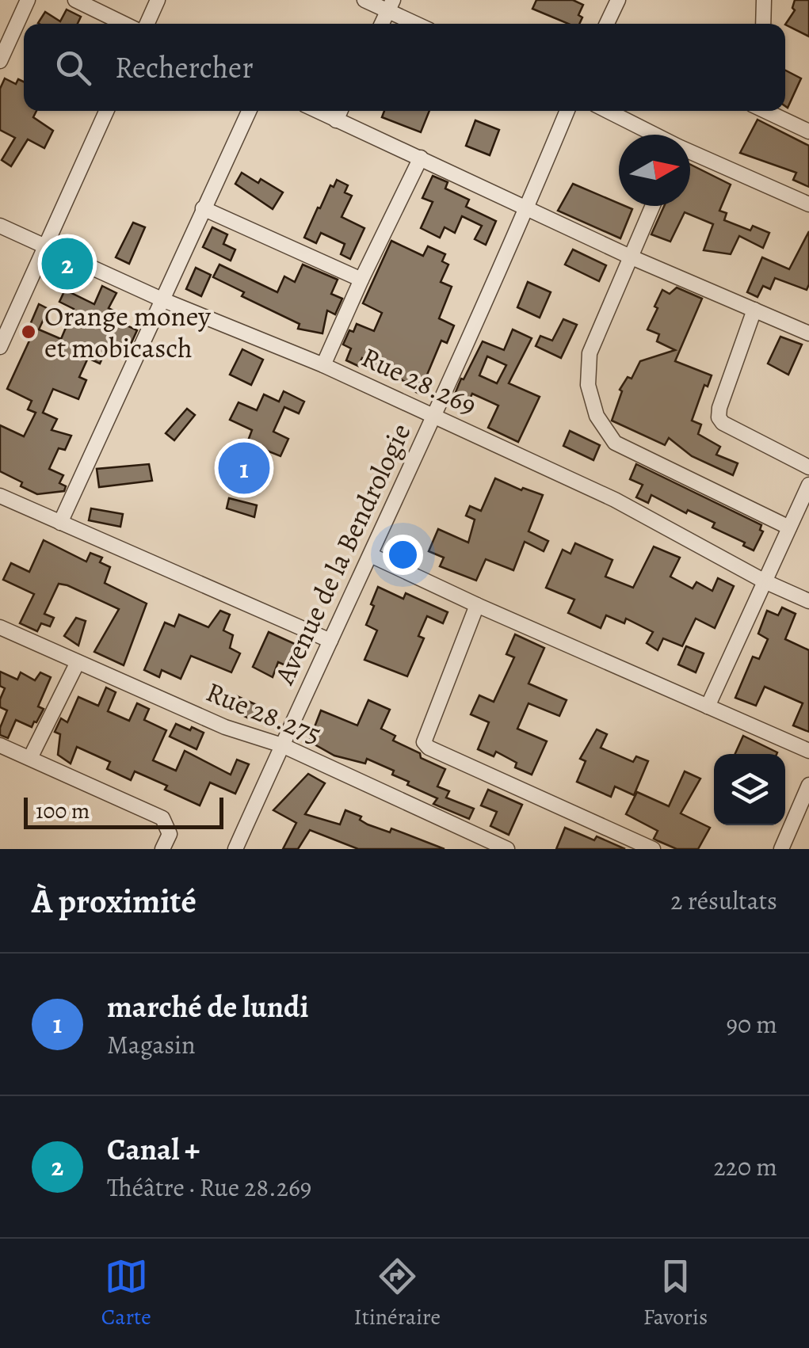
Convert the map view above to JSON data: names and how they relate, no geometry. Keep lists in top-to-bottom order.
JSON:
{
  "streets": {
    "street": ["Rue 28.269", "Avenue de la Bendrologie", "Rue 28.275"]
  },
  "crossings": [
    ["Rue 28.269", "Avenue de la Bendrologie"],
    ["Avenue de la Bendrologie", "Rue 28.275"]
  ],
  "places": ["Orange money et mobicasch"],
  "scale_bar": "100 m",
  "north": "right",
  "page": {
    "search": "Rechercher",
    "pins": ["2", "1"],
    "scale": "100 m",
    "heading": ["À proximité", "2 résultats"],
    "list": [
      {
        "mark": "1",
        "name": "marché de lundi",
        "note": "Magasin",
        "value": "90 m"
      },
      {
        "mark": "2",
        "name": "Canal +",
        "note": "Théâtre · Rue 28.269",
        "value": "220 m"
      }
    ],
    "nav": ["Carte", "Itinéraire", "Favoris"]
  }
}
